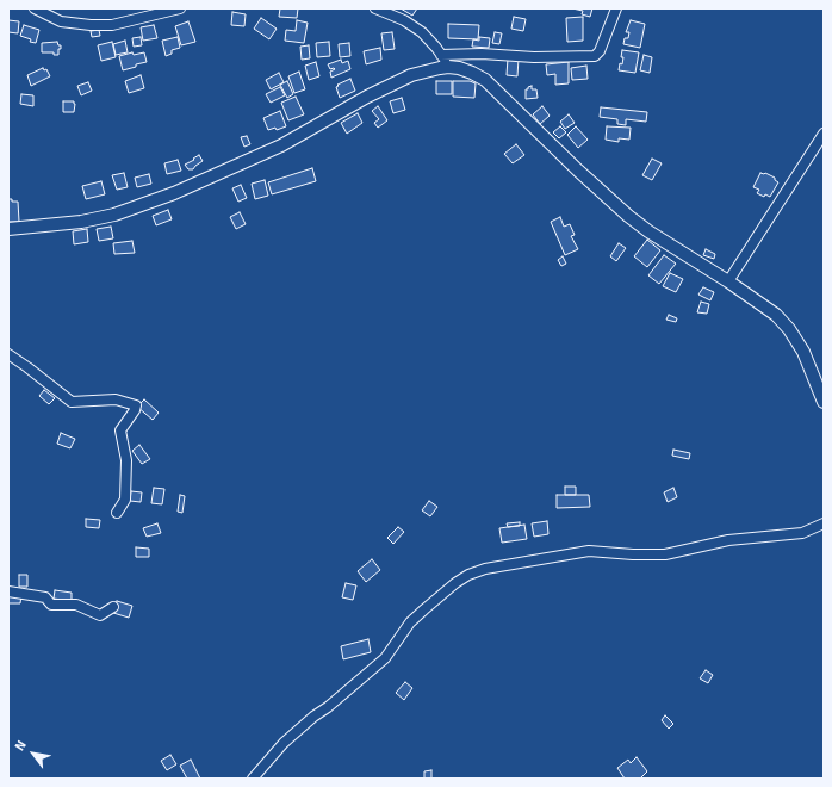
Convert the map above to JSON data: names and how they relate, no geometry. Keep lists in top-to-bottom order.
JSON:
{
  "north": "top left"
}
